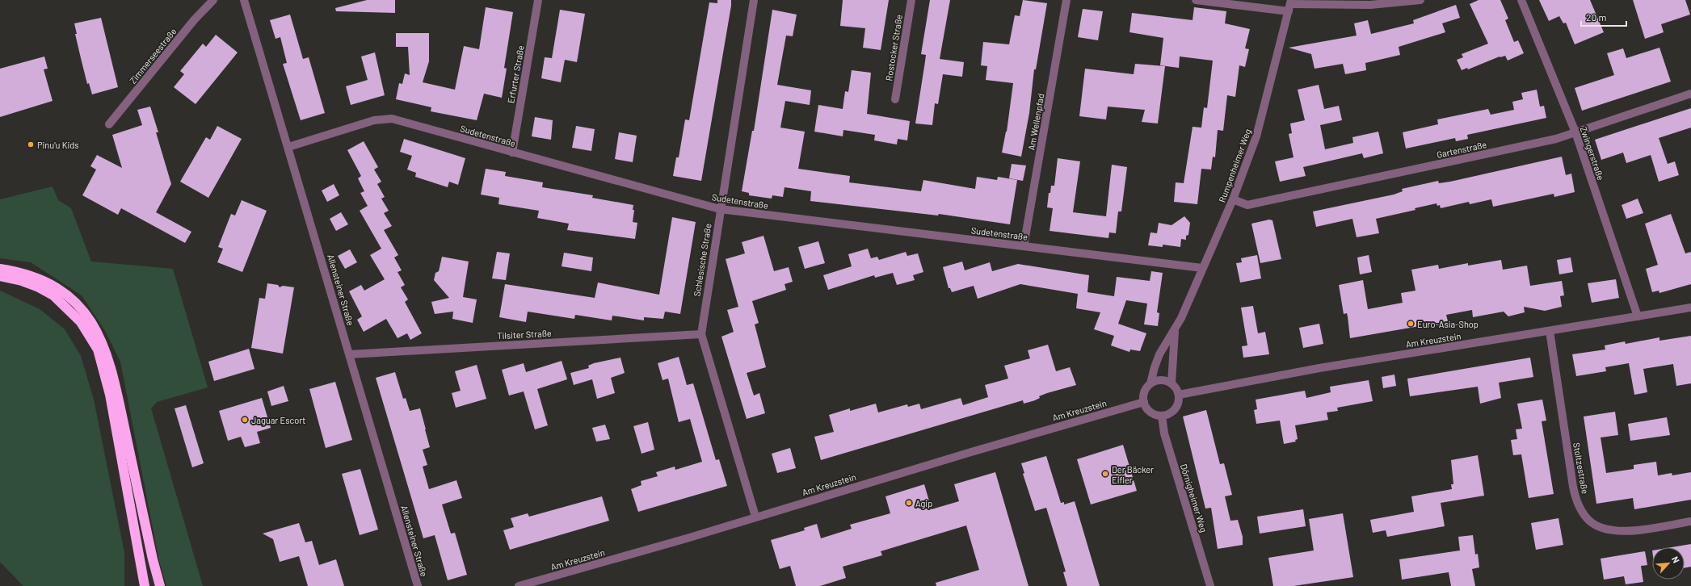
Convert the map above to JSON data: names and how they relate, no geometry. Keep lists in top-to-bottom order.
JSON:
{
  "streets": {
    "street": [
      "Rostocker Straße",
      "Zimmerseestraße",
      "Erfurter Straße",
      "Am Wellenpfad",
      "Sudetenstraße",
      "Gartenstraße",
      "Zwingerstraße",
      "Rumpenheimer Weg",
      "Schlesische Straße",
      "Allensteiner Straße",
      "Tilsiter Straße",
      "Am Kreuzstein",
      "Stoltzestraße",
      "Dörnigheimer Weg"
    ]
  },
  "crossings": [
    ["Erfurter Straße", "Sudetenstraße"],
    ["Am Wellenpfad", "Sudetenstraße"],
    ["Sudetenstraße", "Rumpenheimer Weg"],
    ["Sudetenstraße", "Schlesische Straße"],
    ["Sudetenstraße", "Allensteiner Straße"],
    ["Gartenstraße", "Zwingerstraße"],
    ["Gartenstraße", "Rumpenheimer Weg"],
    ["Zwingerstraße", "Am Kreuzstein"],
    ["Rumpenheimer Weg", "Am Kreuzstein"],
    ["Rumpenheimer Weg", "Dörnigheimer Weg"],
    ["Schlesische Straße", "Tilsiter Straße"],
    ["Schlesische Straße", "Am Kreuzstein"],
    ["Allensteiner Straße", "Tilsiter Straße"],
    ["Am Kreuzstein", "Stoltzestraße"],
    ["Am Kreuzstein", "Dörnigheimer Weg"]
  ],
  "places": [
    "Pinu'u Kids",
    "Euro-Asia-Shop",
    "Jaguar Escort",
    "Der Bäcker Eifler",
    "Agip"
  ],
  "scale_bar": "20 m",
  "north": "top right"
}
